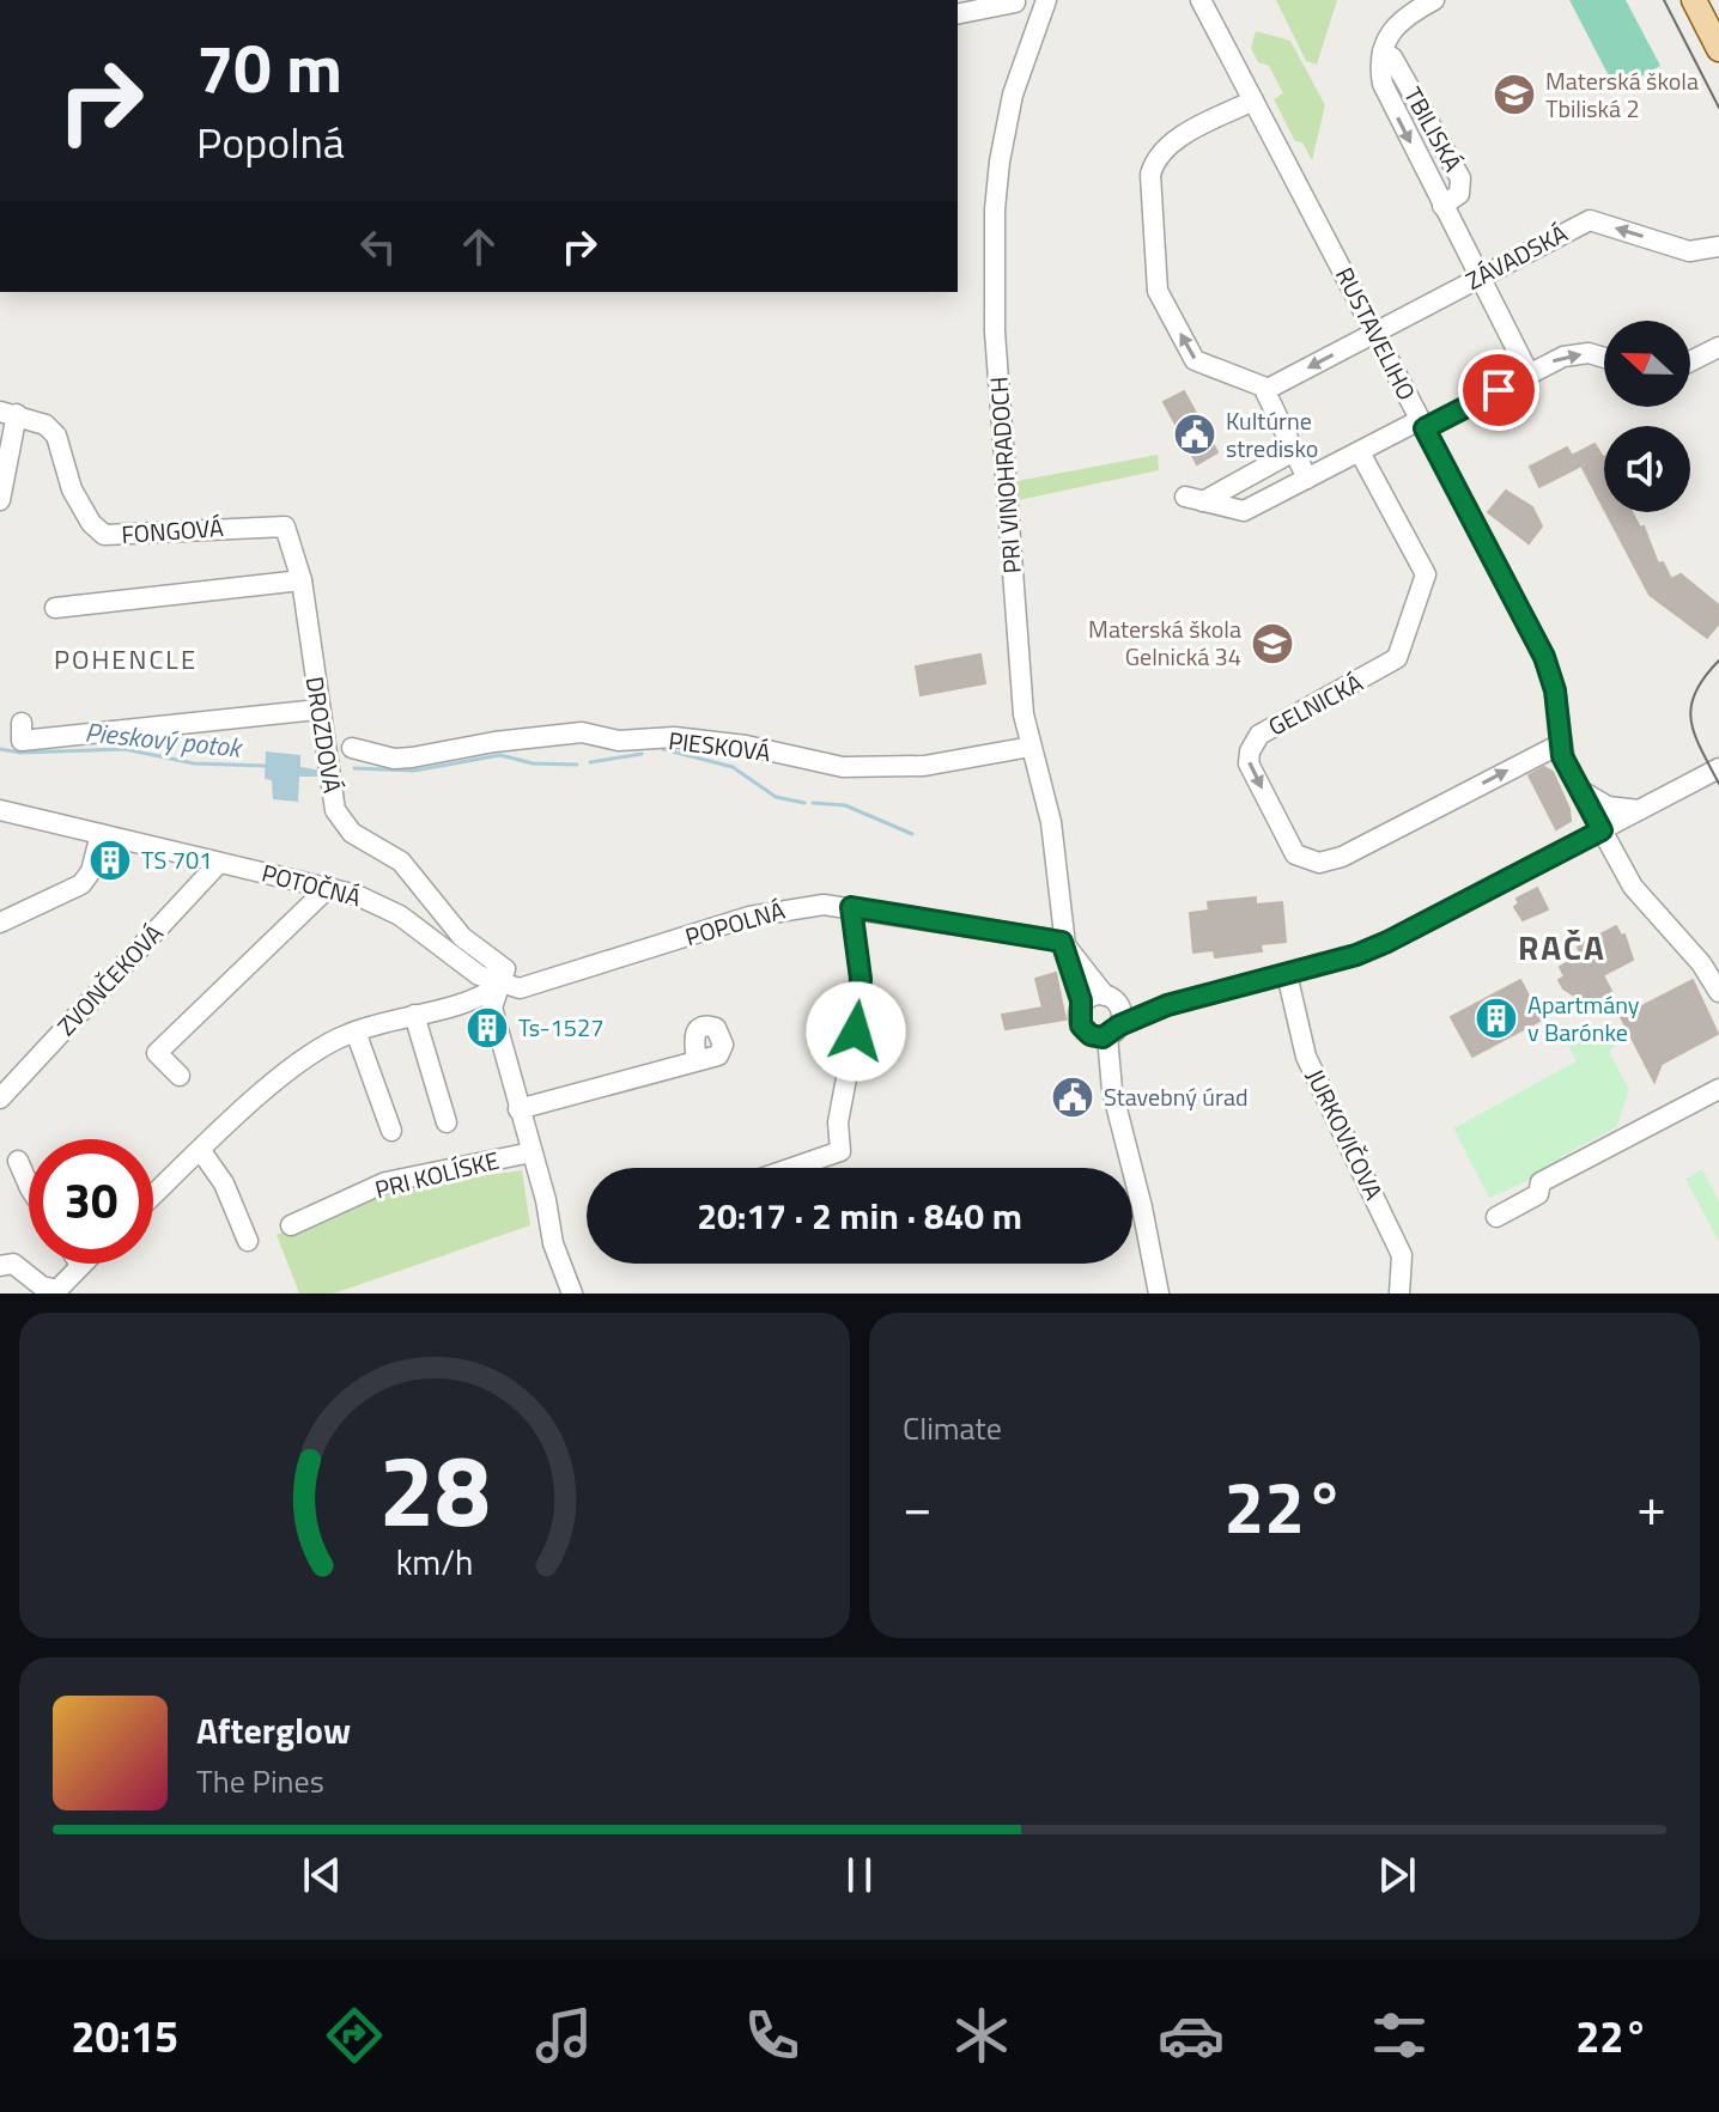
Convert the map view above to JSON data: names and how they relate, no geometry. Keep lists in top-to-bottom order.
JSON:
{
  "streets": {
    "street": [
      "TBILISKÁ",
      "ZÁVADSKÁ",
      "RUSTAVELIHO",
      "PRI VINOHRADOCH",
      "FONGOVÁ",
      "GELNICKÁ",
      "DROZDOVÁ",
      "PIESKOVÁ",
      "POTOČNÁ",
      "POPOLNÁ",
      "ZVONČEKOVÁ",
      "JURKOVIČOVA",
      "PRI KOLÍSKE"
    ]
  },
  "crossings": [
    ["TBILISKÁ", "ZÁVADSKÁ"],
    ["ZÁVADSKÁ", "RUSTAVELIHO"],
    ["RUSTAVELIHO", "GELNICKÁ"],
    ["PRI VINOHRADOCH", "PIESKOVÁ"],
    ["PRI VINOHRADOCH", "POPOLNÁ"],
    ["FONGOVÁ", "DROZDOVÁ"],
    ["DROZDOVÁ", "POTOČNÁ"],
    ["DROZDOVÁ", "POPOLNÁ"],
    ["DROZDOVÁ", "PRI KOLÍSKE"],
    ["POTOČNÁ", "POPOLNÁ"],
    ["POTOČNÁ", "ZVONČEKOVÁ"],
    ["POTOČNÁ", "PRI KOLÍSKE"],
    ["POPOLNÁ", "PRI KOLÍSKE"]
  ],
  "districts": ["POHENCLE", "RAČA"],
  "water": ["Pieskový potok"],
  "places": {
    "school or university": ["Materská škola Tbiliská 2", "Materská škola Gelnická 34"],
    "public building": ["Kultúrne stredisko", "Stavebný úrad"],
    "building": ["TS 701", "Apartmány v Barónke", "Ts-1527"]
  },
  "north": "left",
  "page": {
    "turn": ["70 m", "Popolná"],
    "limit": "30",
    "trip": "20:17 · 2 min · 840 m",
    "tile": "Climate",
    "heat": ["−", "22°", "+"],
    "song": ["Afterglow", "The Pines"],
    "tabs": ["20:15", "22°"],
    "gauge": ["28", "km/h"]
  }
}
